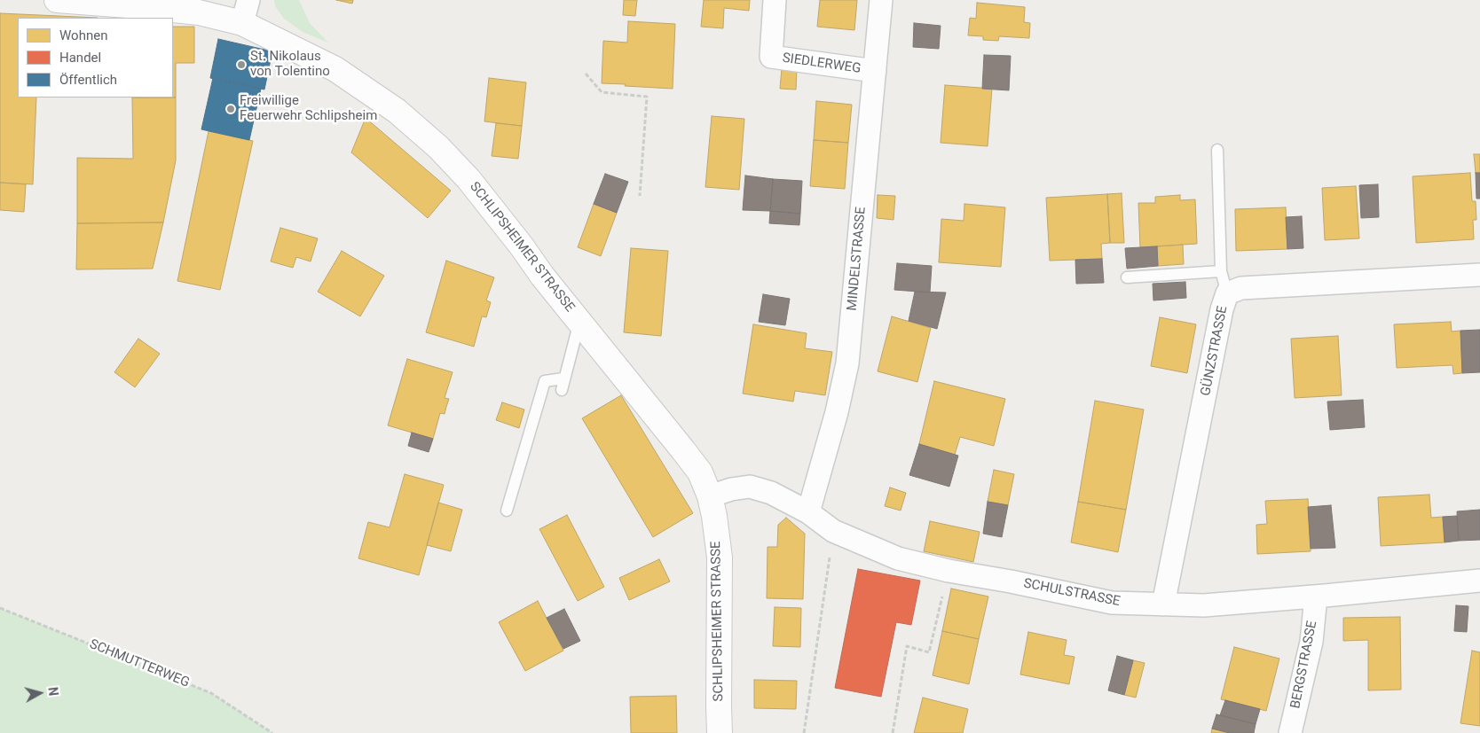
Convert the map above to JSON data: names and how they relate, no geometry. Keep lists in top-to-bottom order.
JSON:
{
  "streets": {
    "street": [
      "SIEDLERWEG",
      "SCHLIPSHEIMER STRASSE",
      "MINDELSTRASSE",
      "GÜNZSTRASSE",
      "SCHULSTRASSE",
      "BERGSTRASSE"
    ],
    "path": ["SCHMUTTERWEG"]
  },
  "crossings": [
    ["SIEDLERWEG", "MINDELSTRASSE"],
    ["SCHLIPSHEIMER STRASSE", "SCHULSTRASSE"],
    ["MINDELSTRASSE", "SCHULSTRASSE"],
    ["GÜNZSTRASSE", "SCHULSTRASSE"],
    ["SCHULSTRASSE", "BERGSTRASSE"]
  ],
  "places": ["St. Nikolaus von Tolentino", "Freiwillige Feuerwehr Schlipsheim"],
  "legend": ["Wohnen", "Handel", "Öffentlich"],
  "north": "right"
}
